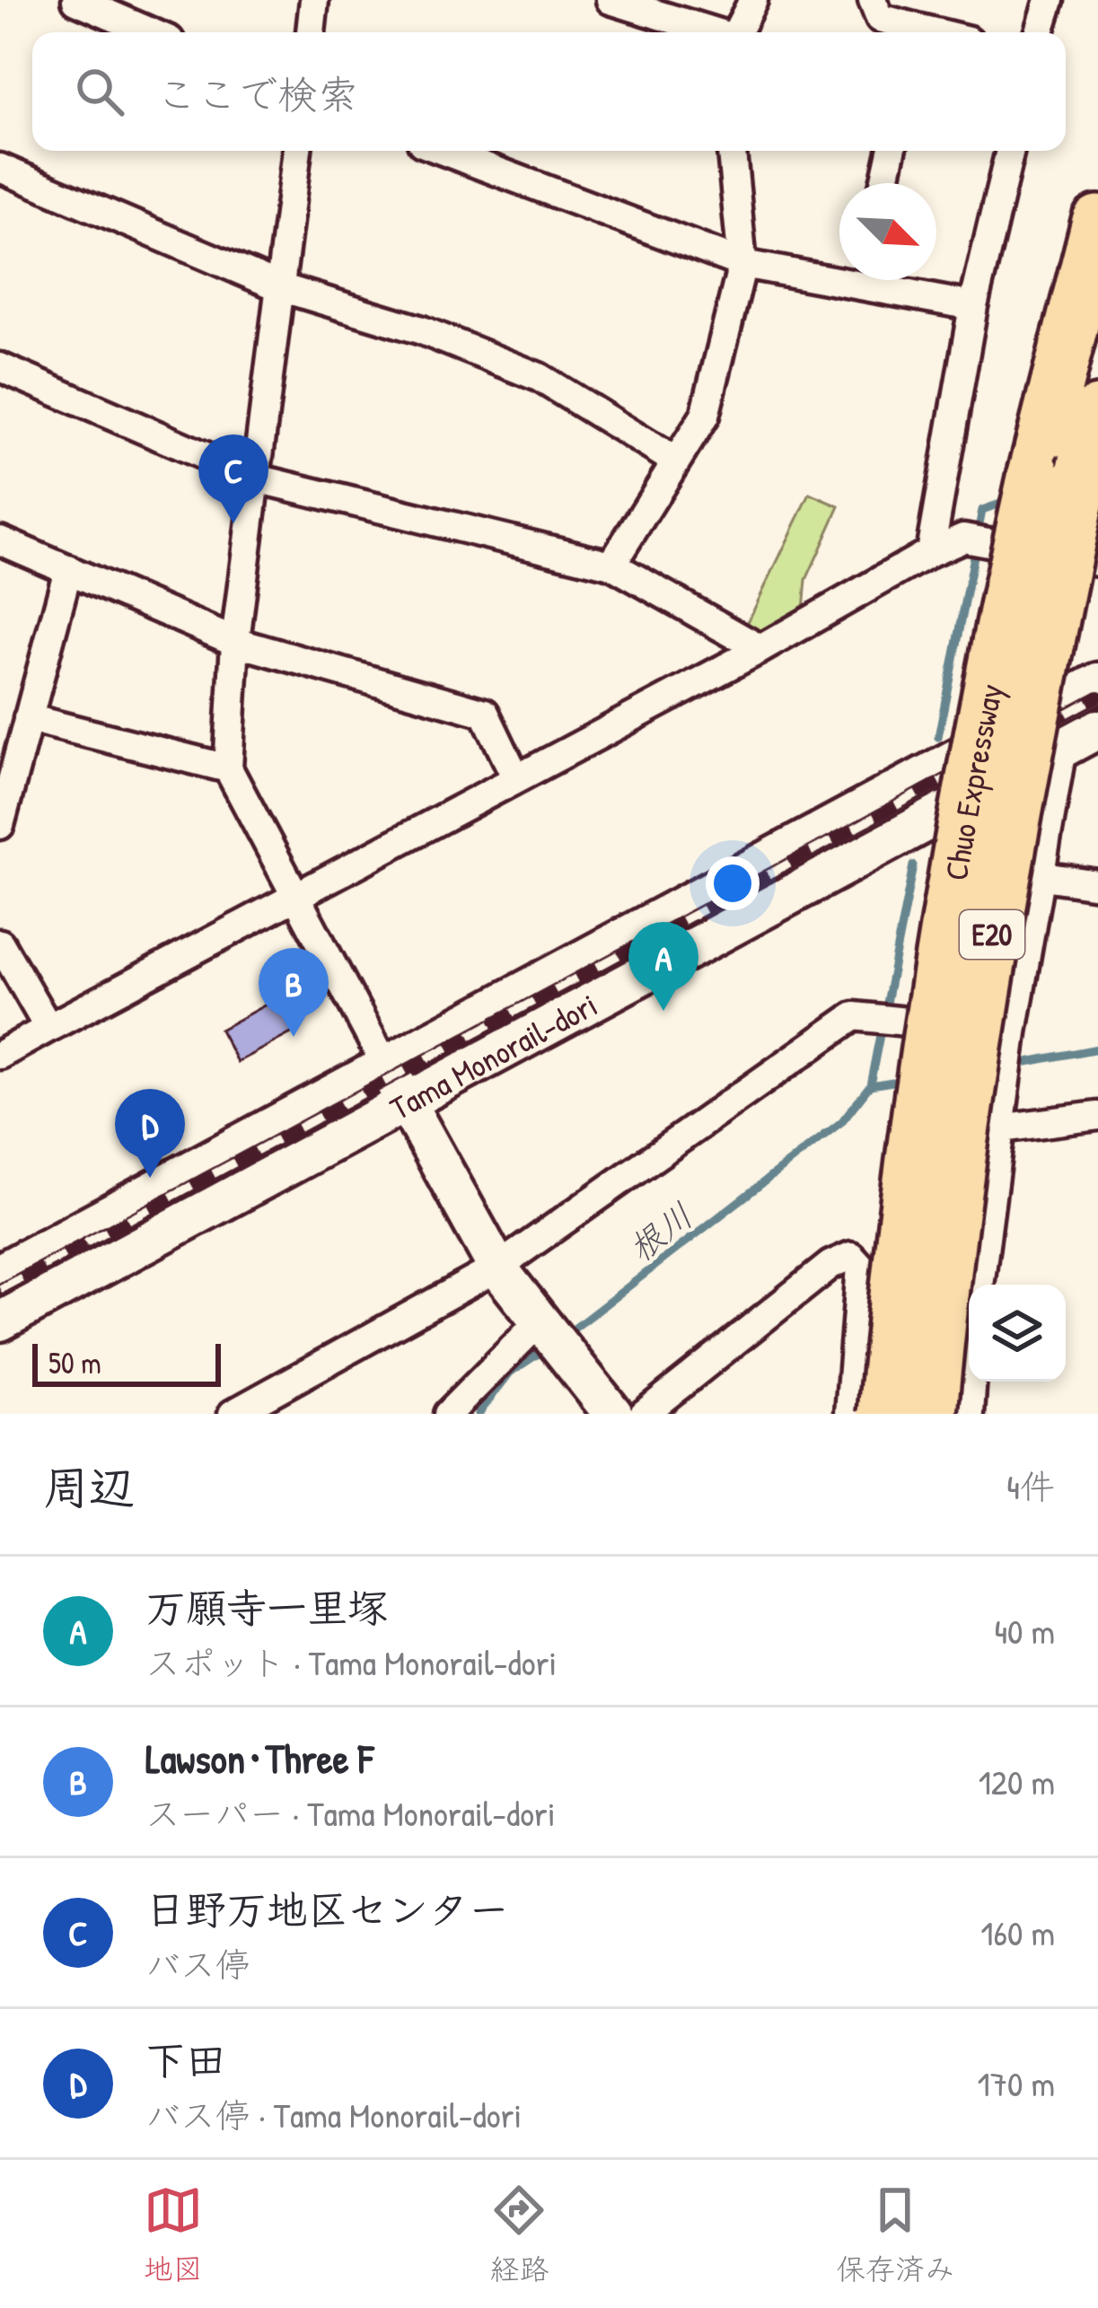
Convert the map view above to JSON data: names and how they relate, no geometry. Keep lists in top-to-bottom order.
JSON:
{
  "streets": {
    "highway": ["Chuo Expressway", "E20"],
    "main road": ["Tama Monorail-dori"]
  },
  "water": ["根川"],
  "scale_bar": "50 m",
  "north": "bottom right",
  "page": {
    "search": "ここで検索",
    "pins": [
      "C",
      "A",
      "B",
      "D"
    ],
    "scale": "50 m",
    "heading": ["周辺", "4件"],
    "list": [
      {
        "mark": "A",
        "name": "万願寺一里塚",
        "note": "スポット · Tama Monorail-dori",
        "value": "40 m"
      },
      {
        "mark": "B",
        "name": "Lawson･Three F",
        "note": "スーパー · Tama Monorail-dori",
        "value": "120 m"
      },
      {
        "mark": "C",
        "name": "日野万地区センター",
        "note": "バス停",
        "value": "160 m"
      },
      {
        "mark": "D",
        "name": "下田",
        "note": "バス停 · Tama Monorail-dori",
        "value": "170 m"
      }
    ],
    "nav": ["地図", "経路", "保存済み"]
  }
}
